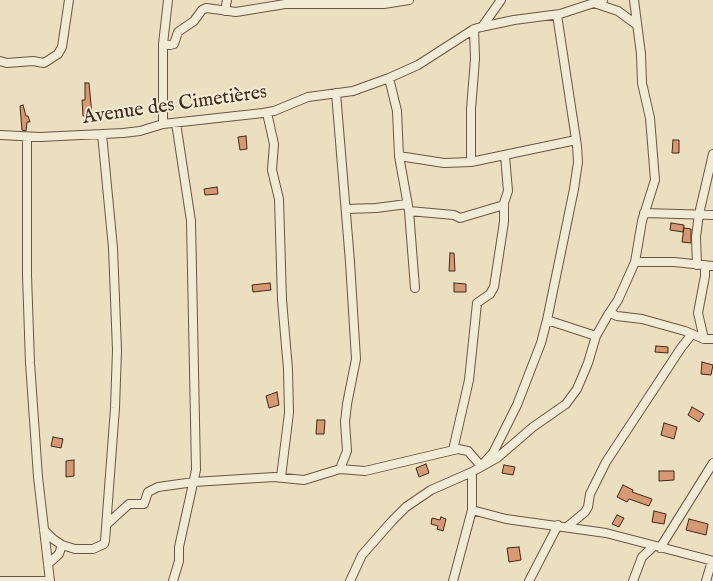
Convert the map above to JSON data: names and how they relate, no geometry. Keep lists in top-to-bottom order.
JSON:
{
  "streets": {
    "street": ["Avenue des Cimetières"]
  }
}
